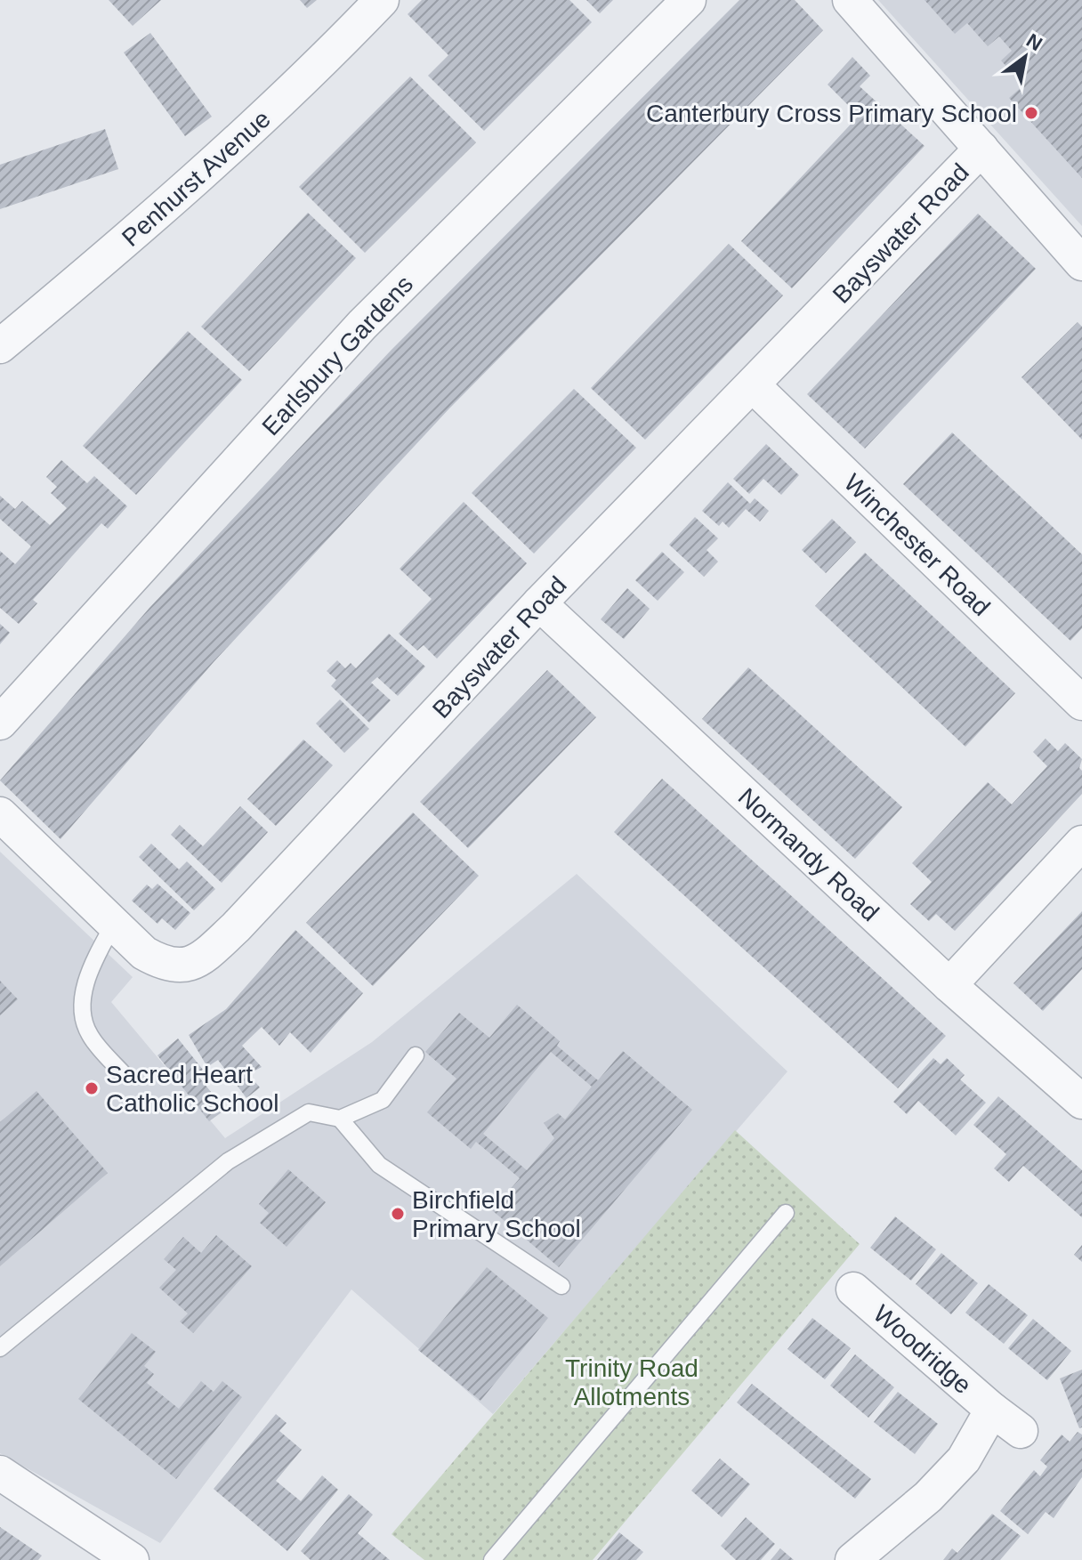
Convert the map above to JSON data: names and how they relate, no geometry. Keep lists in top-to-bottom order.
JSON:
{
  "streets": {
    "street": [
      "Penhurst Avenue",
      "Bayswater Road",
      "Earlsbury Gardens",
      "Winchester Road",
      "Normandy Road",
      "Woodridge"
    ]
  },
  "crossings": [
    ["Bayswater Road", "Winchester Road"],
    ["Bayswater Road", "Normandy Road"]
  ],
  "parks": ["Trinity Road Allotments"],
  "places": ["Canterbury Cross Primary School", "Sacred Heart Catholic School", "Birchfield Primary School"],
  "north": "top right"
}
